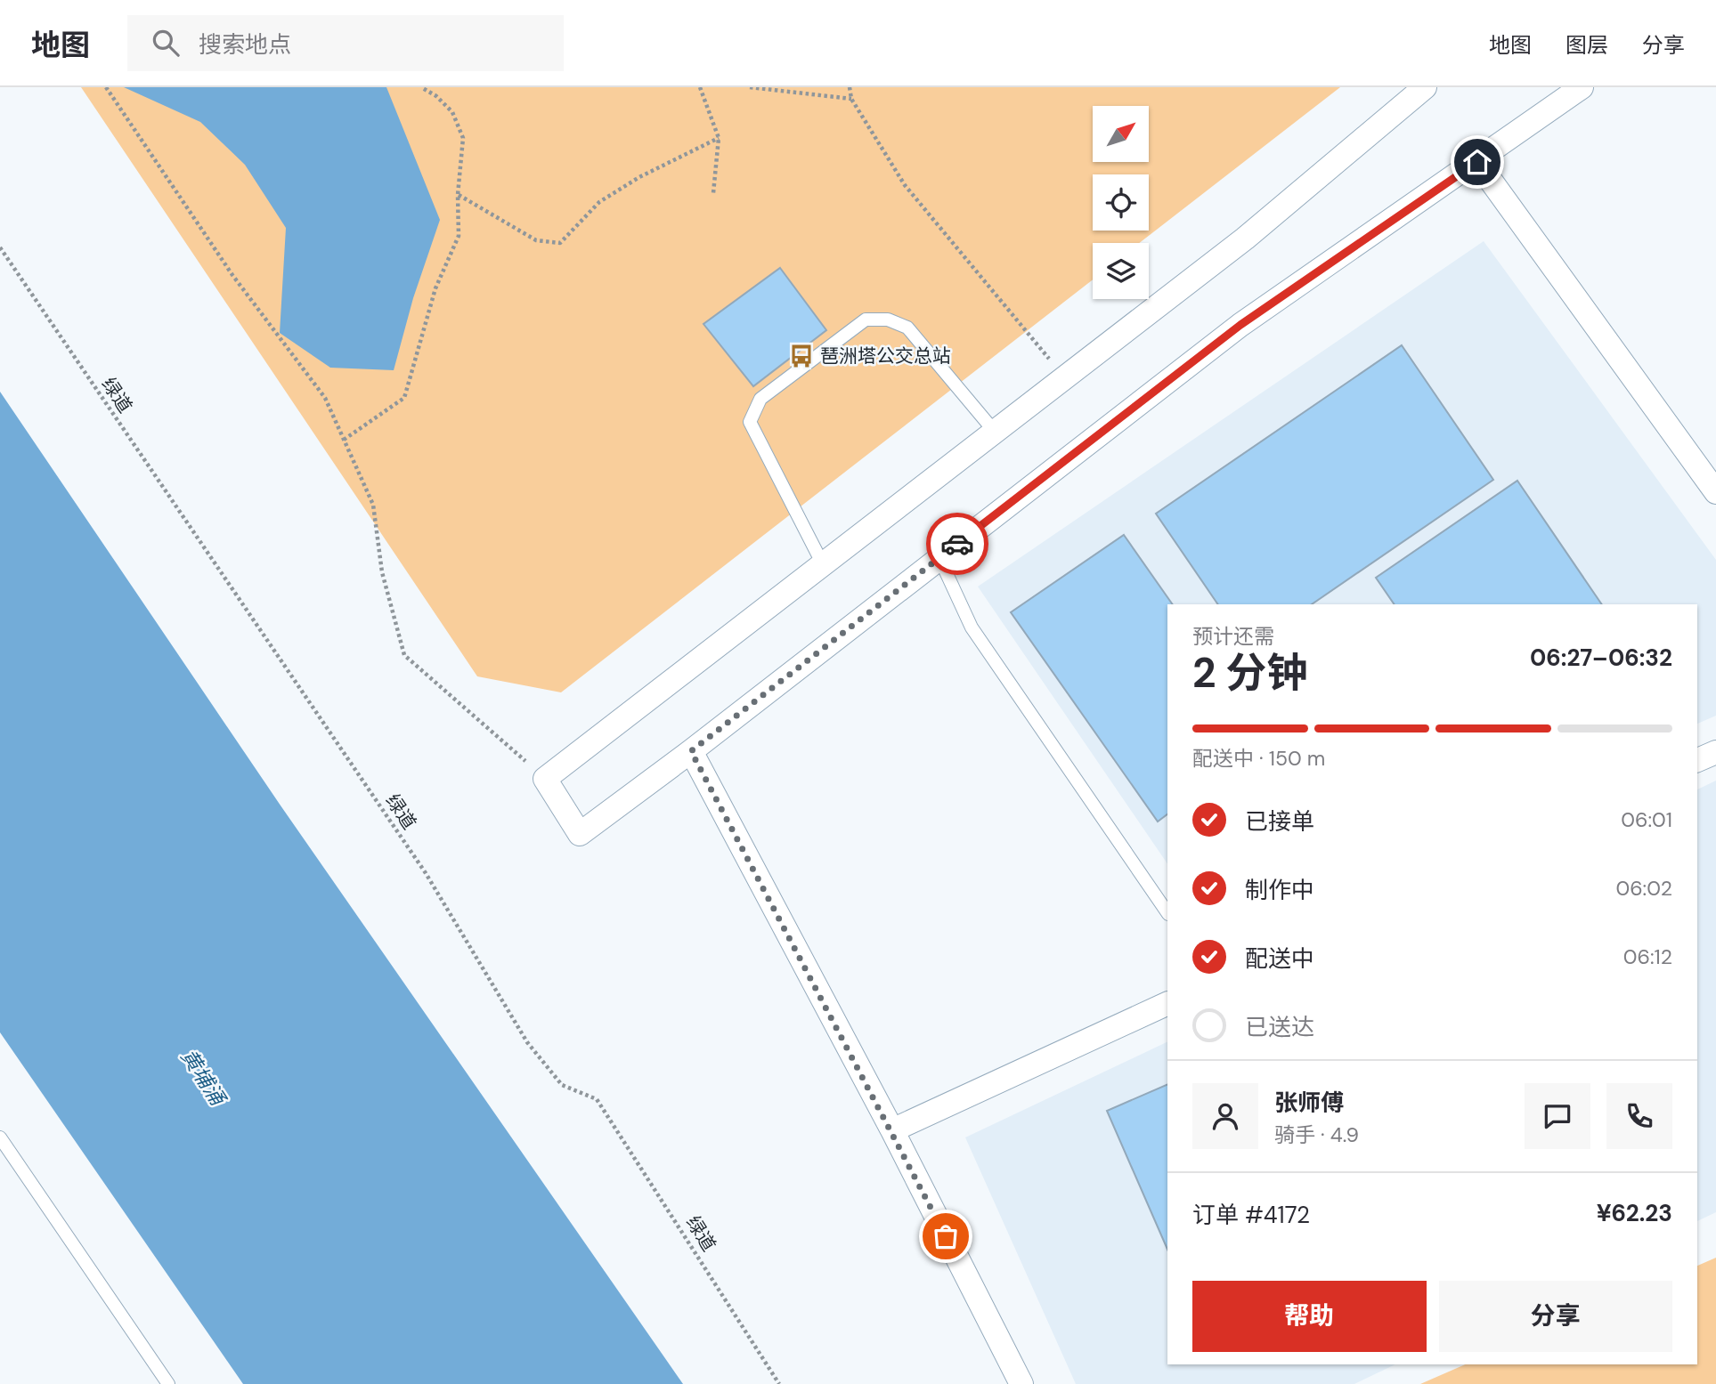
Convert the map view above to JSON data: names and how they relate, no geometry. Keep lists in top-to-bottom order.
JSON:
{
  "streets": {
    "path": ["绿道"]
  },
  "water": ["黄埔涌"],
  "places": {
    "bus stop": ["琶洲塔公交总站"]
  },
  "north": "top right",
  "page": {
    "header": "地图",
    "search": "搜索地点",
    "nav": ["地图", "图层", "分享"],
    "heading": ["2 分钟", "预计还需", "06:27–06:32"],
    "panel": [
      "张师傅",
      "骑手 · 4.9",
      "订单 #4172",
      "¥62.23"
    ],
    "bar": "配送中 · 150 m",
    "list": [
      ["已接单", "06:01"],
      ["制作中", "06:02"],
      ["配送中", "06:12"],
      "已送达"
    ],
    "buttons": ["帮助", "分享"]
  }
}
